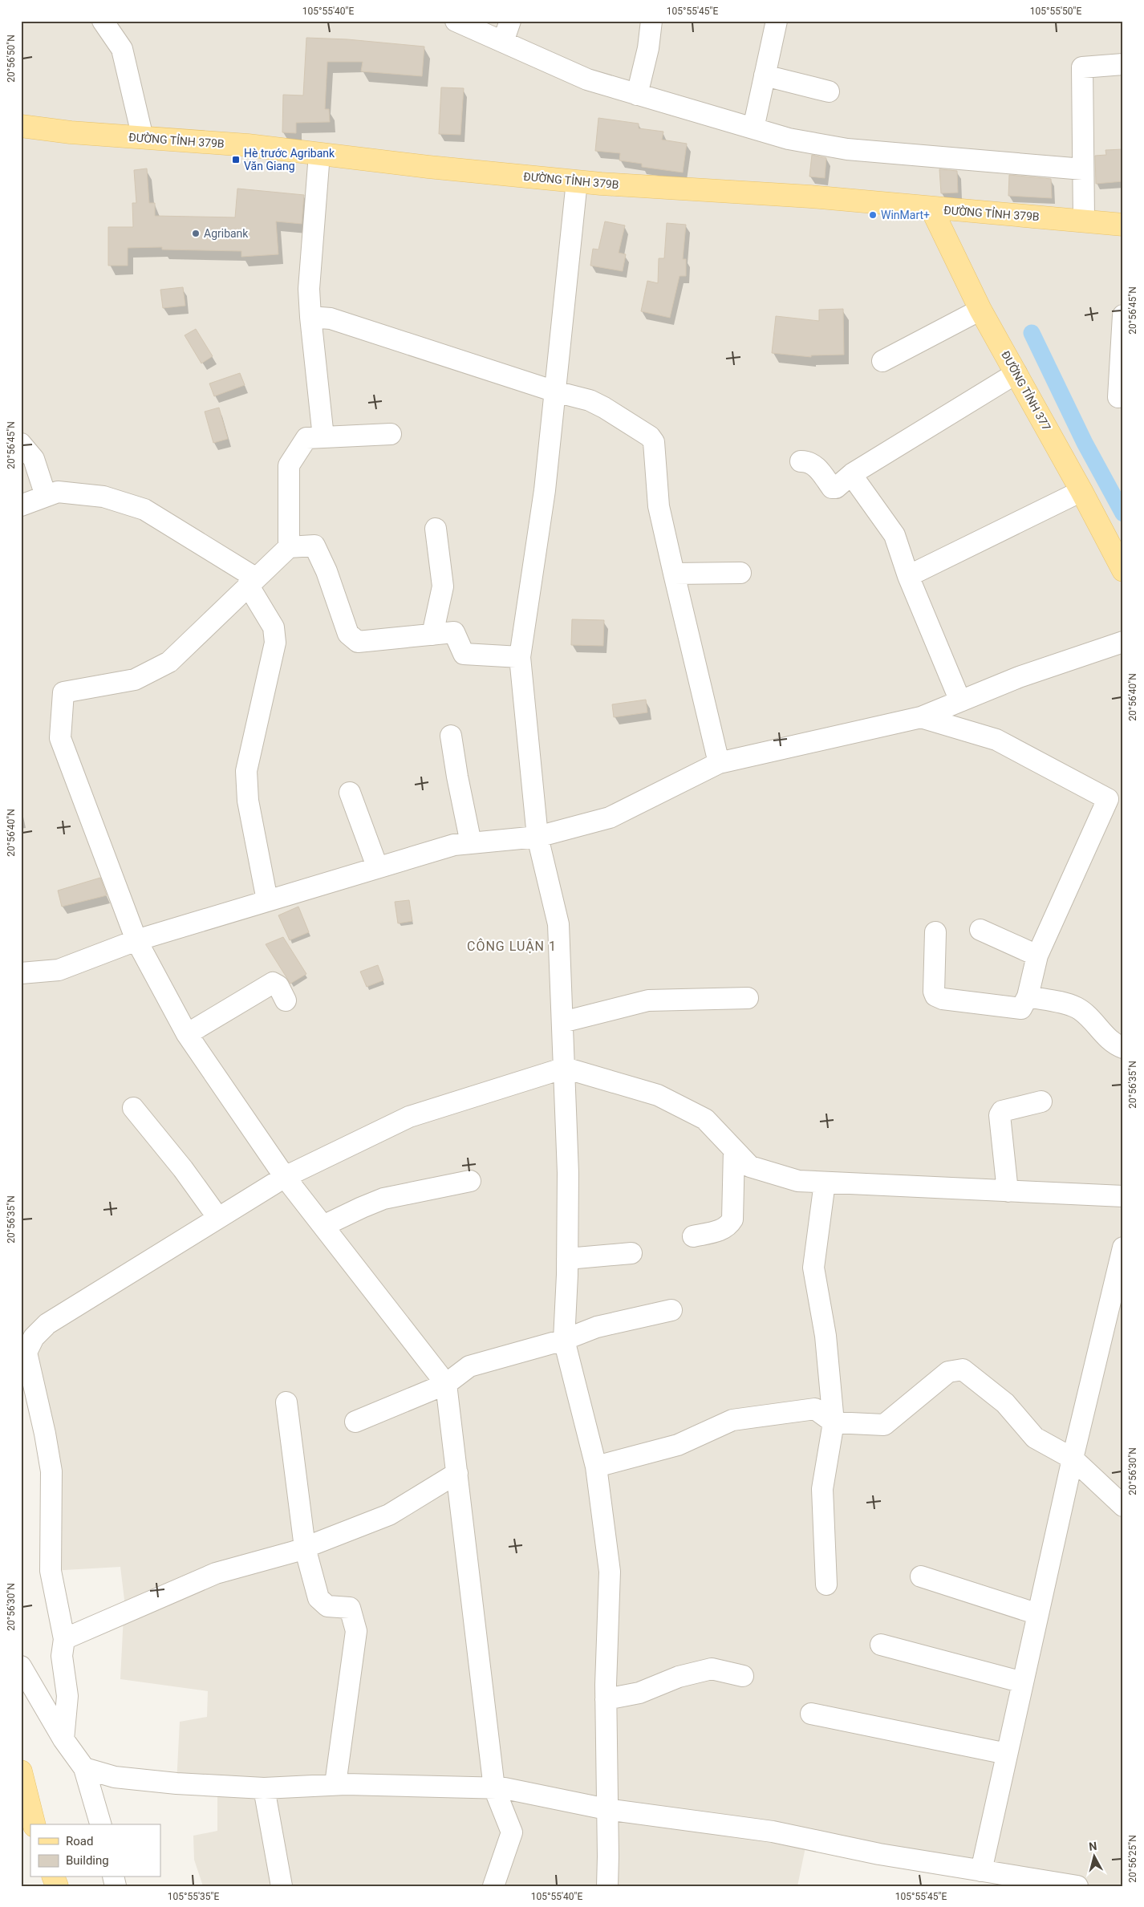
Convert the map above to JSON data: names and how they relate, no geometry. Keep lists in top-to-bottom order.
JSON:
{
  "streets": {
    "main road": ["ĐƯỜNG TỈNH 379B", "ĐƯỜNG TỈNH 377"]
  },
  "crossings": [
    ["ĐƯỜNG TỈNH 379B", "ĐƯỜNG TỈNH 377"]
  ],
  "districts": ["CÔNG LUẬN 1"],
  "places": {
    "transit": ["Hè trước Agribank Văn Giang"],
    "other": ["WinMart+", "Agribank"]
  },
  "legend": ["Road", "Building"],
  "north": "top",
  "coordinates": [
    "105°55'40\"E",
    "105°55'45\"E",
    "105°55'50\"E",
    "20°56'50\"N",
    "20°56'45\"N",
    "20°56'40\"N",
    "20°56'35\"N",
    "20°56'30\"N",
    "20°56'25\"N",
    "105°55'35\"E"
  ]
}
